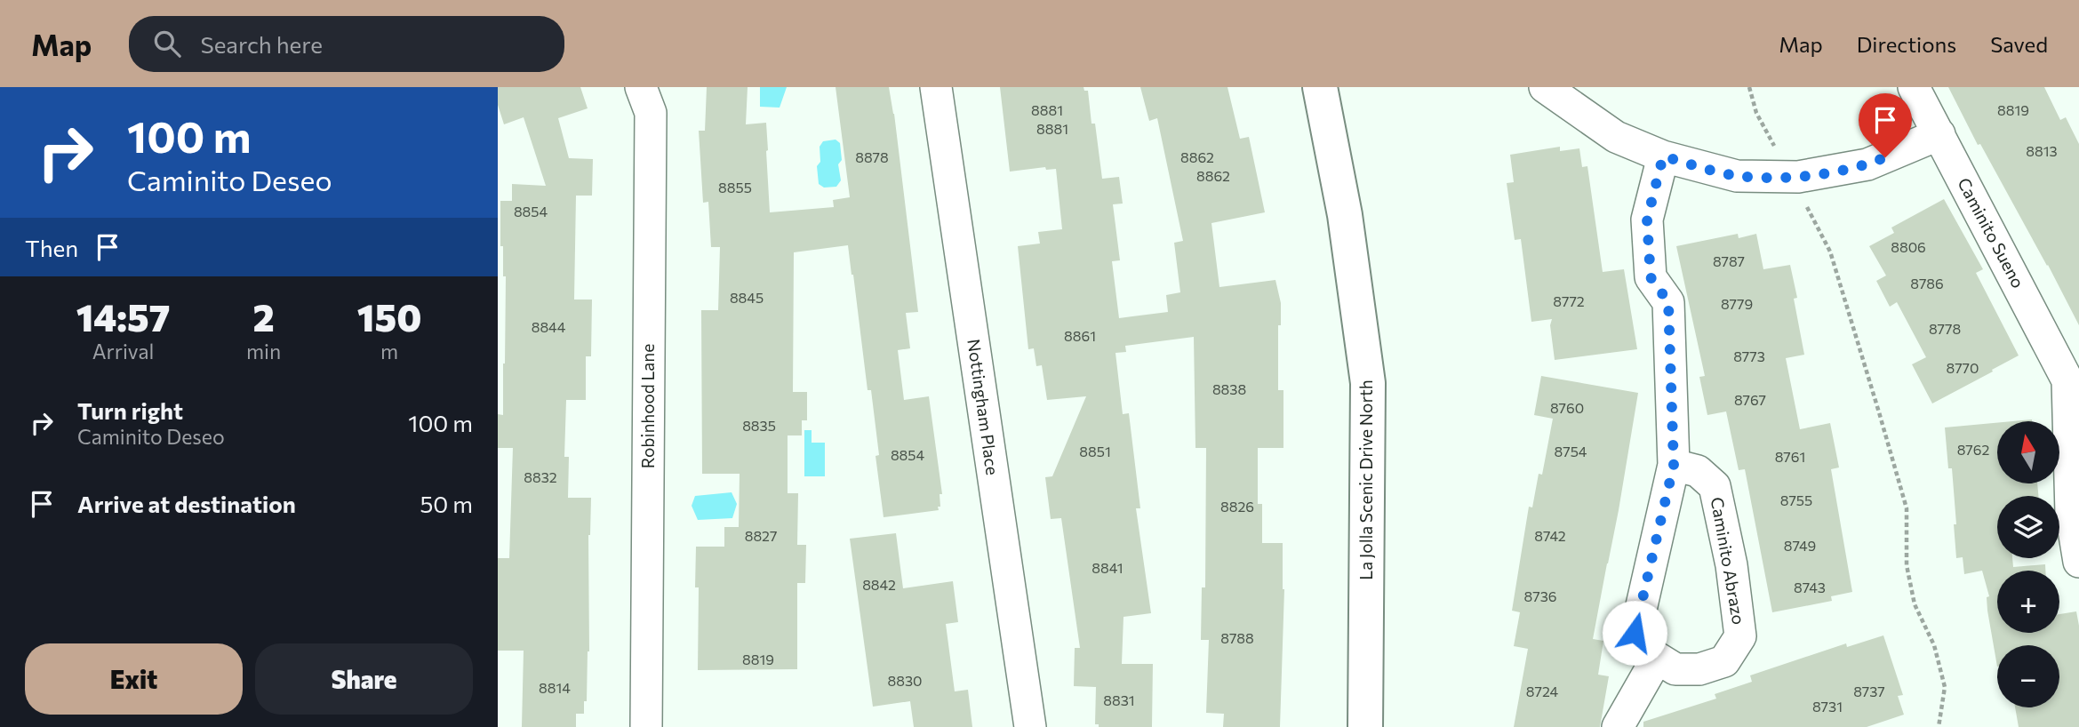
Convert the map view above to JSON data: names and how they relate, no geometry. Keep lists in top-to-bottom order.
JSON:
{
  "streets": {
    "main road": ["La Jolla Scenic Drive North"],
    "street": [
      "Caminito Sueno",
      "Robinhood Lane",
      "Nottingham Place",
      "Caminito Abrazo"
    ]
  },
  "house_numbers": [
    "8881",
    "8819",
    "8881",
    "8813",
    "8878",
    "8862",
    "8862",
    "8855",
    "8854",
    "8806",
    "8787",
    "8786",
    "8845",
    "8772",
    "8779",
    "8844",
    "8778",
    "8861",
    "8773",
    "8770",
    "8838",
    "8767",
    "8760",
    "8835",
    "8762",
    "8851",
    "8754",
    "8854",
    "8761",
    "8832",
    "8755",
    "8826",
    "8827",
    "8742",
    "8749",
    "8841",
    "8842",
    "8743",
    "8736",
    "8788",
    "8819",
    "8830",
    "8814",
    "8724",
    "8737",
    "8831",
    "8731"
  ],
  "north": "top",
  "page": {
    "header": "Map",
    "search": "Search here",
    "nav": ["Map", "Directions", "Saved"],
    "turn": ["100 m", "Caminito Deseo"],
    "then": "Then",
    "eta": [
      "14:57",
      "Arrival",
      "2",
      "min",
      "150",
      "m"
    ],
    "list": [
      {
        "name": "Turn right",
        "note": "Caminito Deseo",
        "value": "100 m"
      },
      {
        "name": "Arrive at destination",
        "value": "50 m"
      }
    ],
    "map_buttons": ["+", "−"],
    "buttons": ["Exit", "Share"]
  }
}
